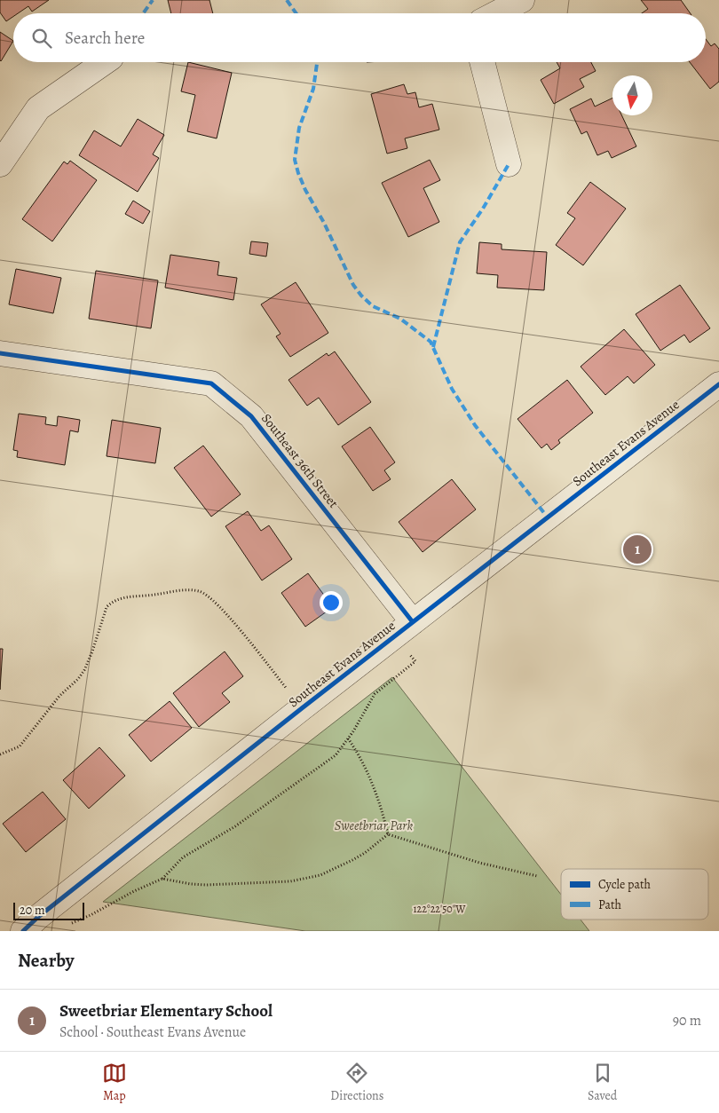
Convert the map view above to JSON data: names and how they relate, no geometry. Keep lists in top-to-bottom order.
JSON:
{
  "streets": {
    "street": ["Southeast Evans Avenue", "Southeast 36th Street"]
  },
  "crossings": [
    ["Southeast Evans Avenue", "Southeast 36th Street"]
  ],
  "parks": ["Sweetbriar Park"],
  "legend": ["Cycle path", "Path"],
  "scale_bar": "20 m",
  "north": "bottom",
  "page": {
    "search": "Search here",
    "pins": "1",
    "scale": "20 m",
    "heading": "Nearby",
    "list": [
      {
        "mark": "1",
        "name": "Sweetbriar Elementary School",
        "note": "School · Southeast Evans Avenue",
        "value": "90 m"
      }
    ],
    "nav": ["Map", "Directions", "Saved"]
  },
  "coordinates": ["122°22'50\"W"]
}
